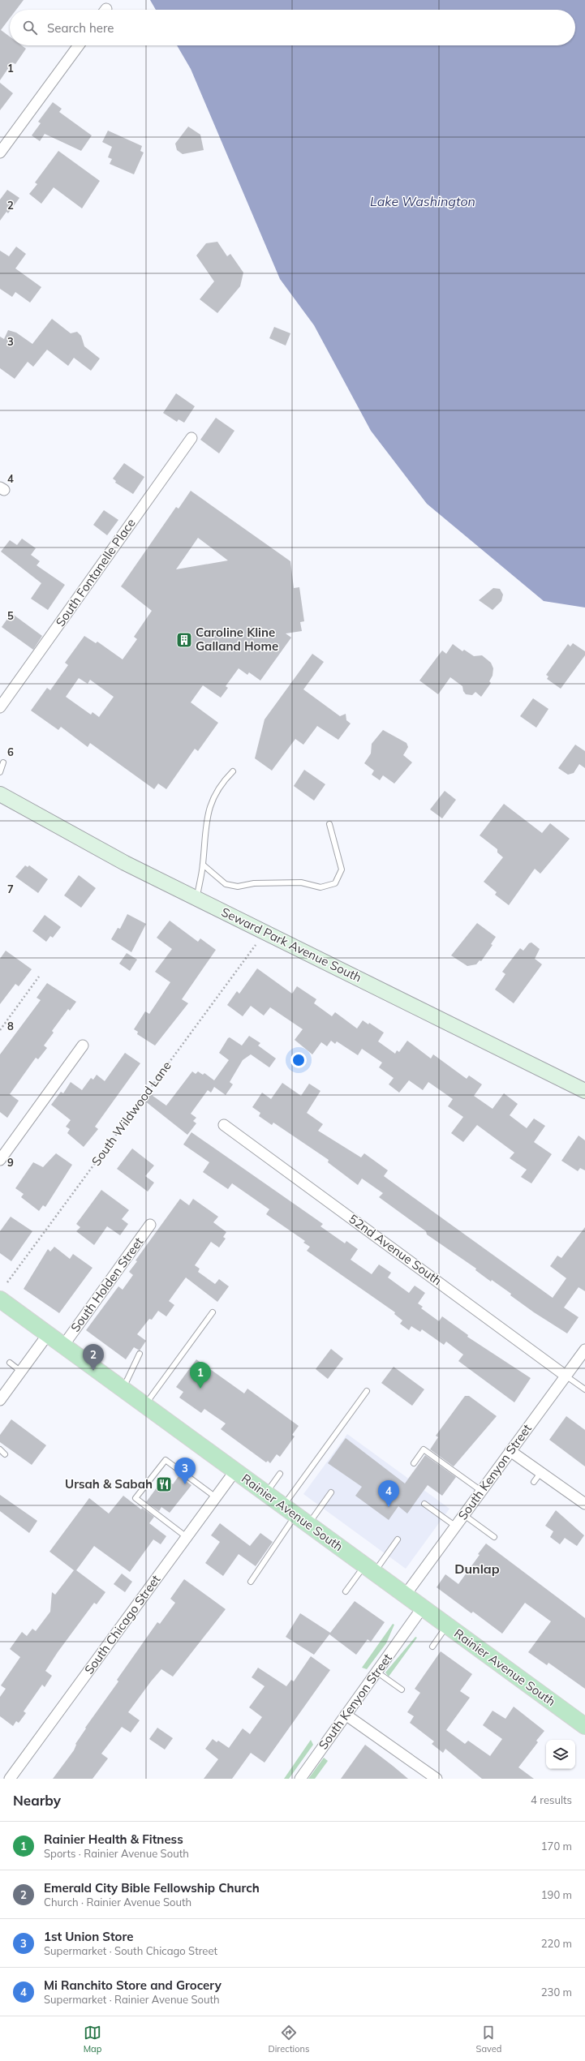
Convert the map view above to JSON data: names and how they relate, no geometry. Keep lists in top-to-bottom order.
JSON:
{
  "streets": {
    "main road": ["Seward Park Avenue South", "Rainier Avenue South"],
    "street": [
      "South Fontanelle Place",
      "52nd Avenue South",
      "South Holden Street",
      "South Kenyon Street",
      "South Chicago Street"
    ],
    "path": ["South Wildwood Lane"]
  },
  "crossings": [
    ["52nd Avenue South", "South Kenyon Street"],
    ["South Holden Street", "Rainier Avenue South"],
    ["South Kenyon Street", "Rainier Avenue South"],
    ["Rainier Avenue South", "South Chicago Street"]
  ],
  "districts": ["Dunlap"],
  "water": ["Lake Washington"],
  "places": {
    "building": ["Caroline Kline Galland Home"],
    "restaurant": ["Ursah & Sabah"]
  },
  "page": {
    "search": "Search here",
    "pins": [
      "2",
      "1",
      "3",
      "4"
    ],
    "heading": ["Nearby", "4 results"],
    "list": [
      {
        "mark": "1",
        "name": "Rainier Health & Fitness",
        "note": "Sports · Rainier Avenue South",
        "value": "170 m"
      },
      {
        "mark": "2",
        "name": "Emerald City Bible Fellowship Church",
        "note": "Church · Rainier Avenue South",
        "value": "190 m"
      },
      {
        "mark": "3",
        "name": "1st Union Store",
        "note": "Supermarket · South Chicago Street",
        "value": "220 m"
      },
      {
        "mark": "4",
        "name": "Mi Ranchito Store and Grocery",
        "note": "Supermarket · Rainier Avenue South",
        "value": "230 m"
      }
    ],
    "nav": ["Map", "Directions", "Saved"]
  },
  "grid": {
    "rows": [
      "1",
      "2",
      "3",
      "4",
      "5",
      "6",
      "7",
      "8",
      "9"
    ]
  }
}
